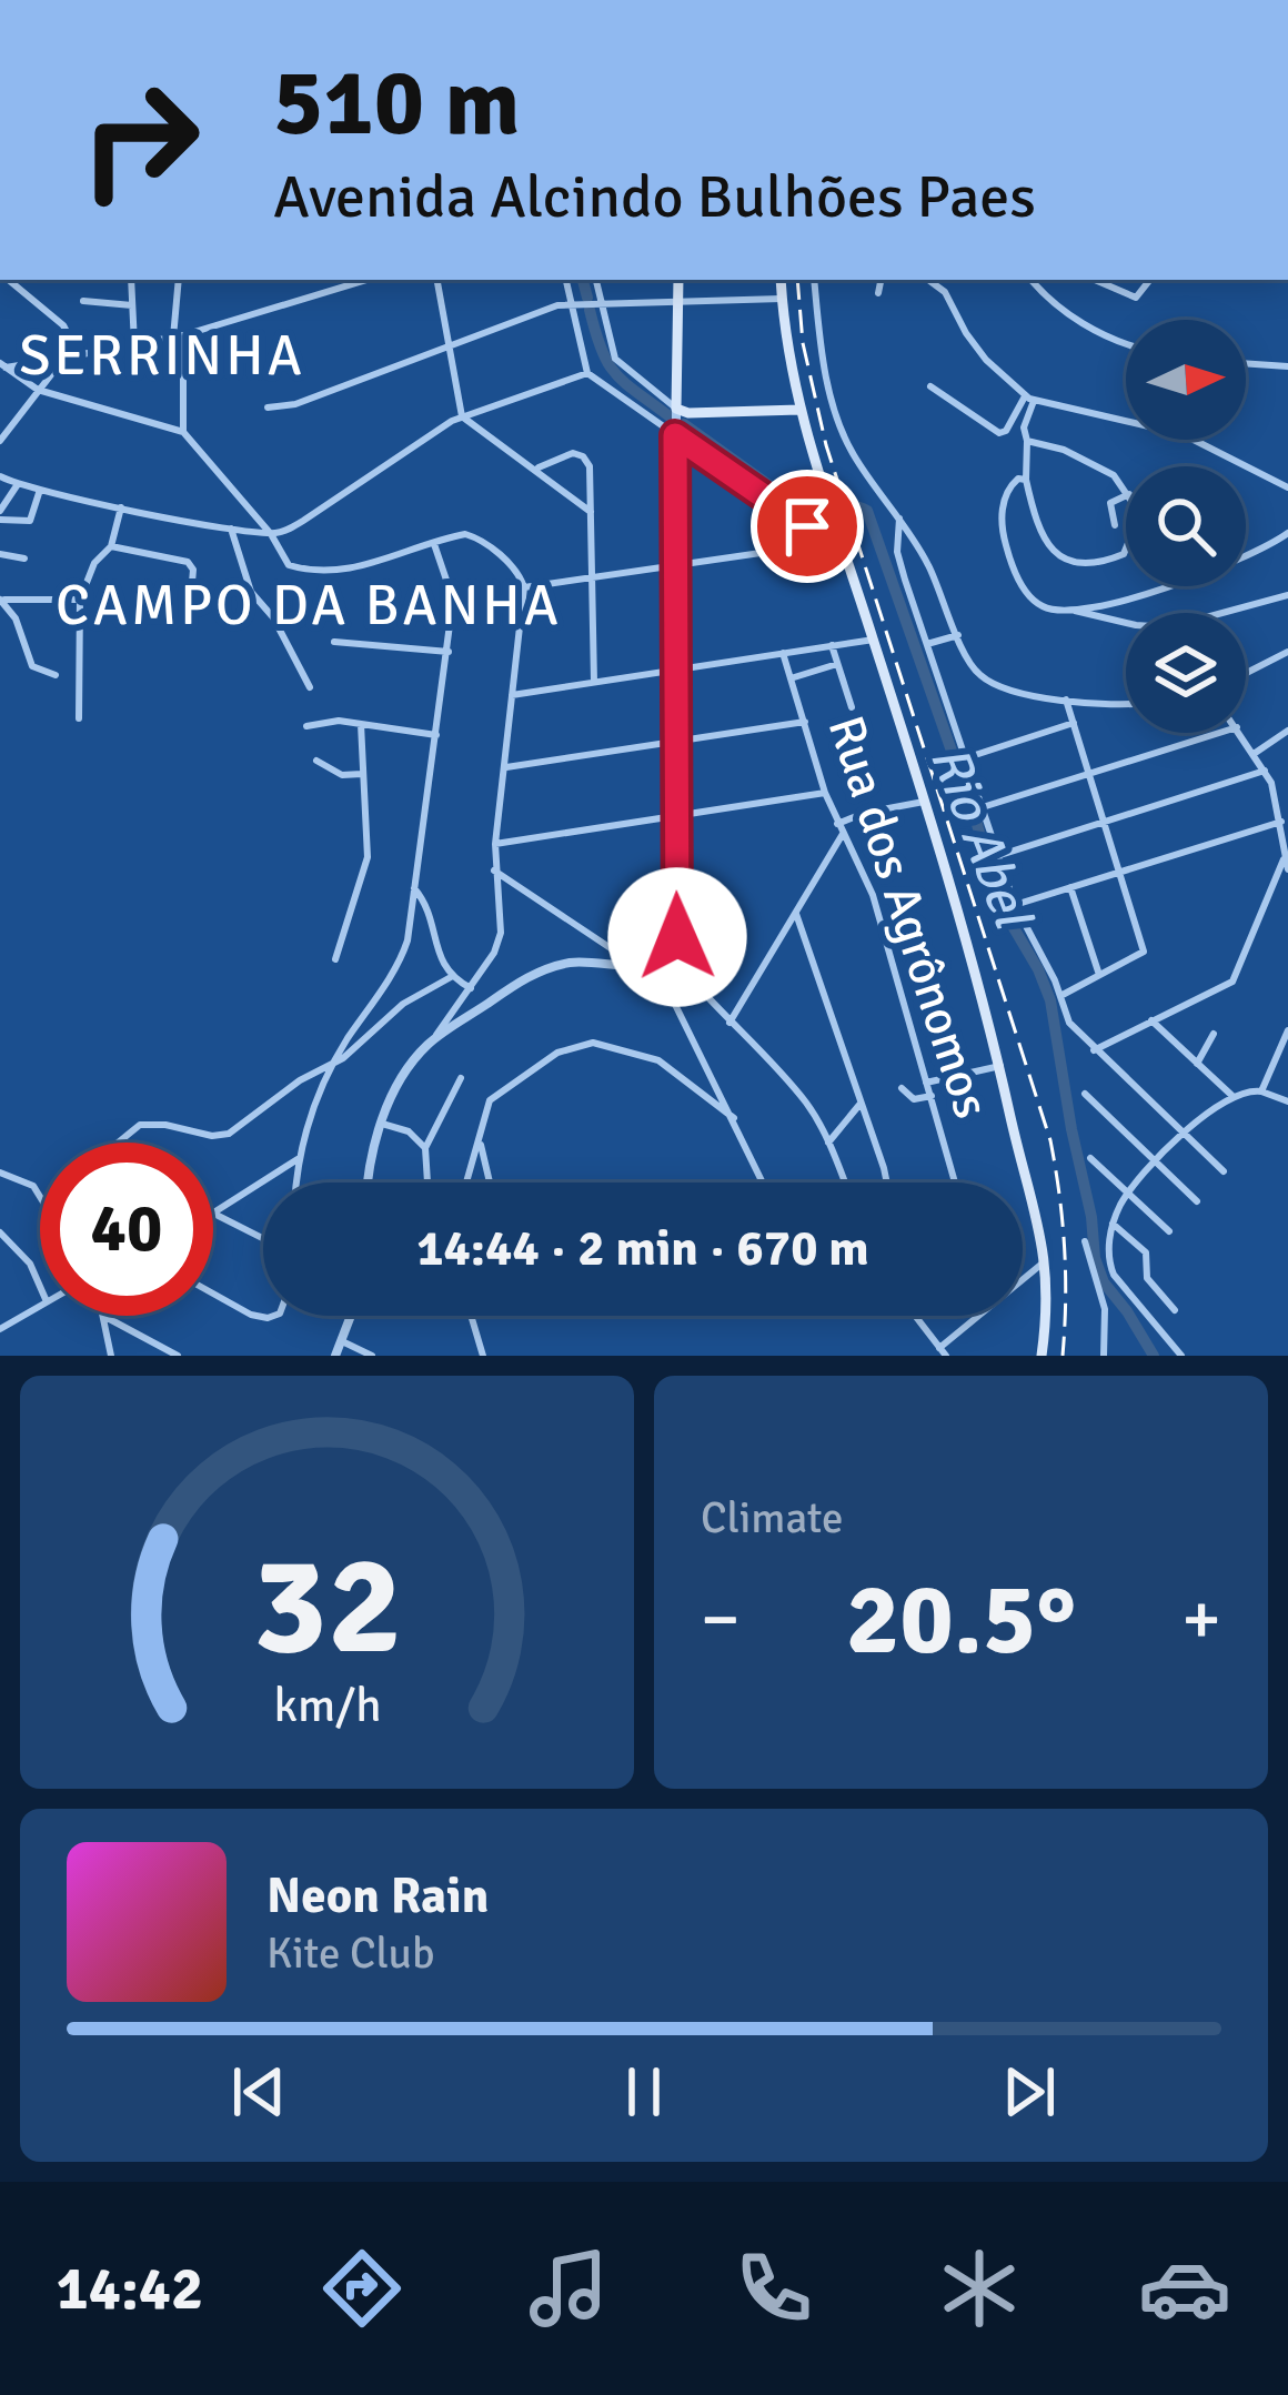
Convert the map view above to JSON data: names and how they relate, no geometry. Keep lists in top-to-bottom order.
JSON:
{
  "streets": {
    "street": ["Rua dos Agrônomos"]
  },
  "districts": ["SERRINHA", "CAMPO DA BANHA"],
  "water": ["Rio Abel"],
  "north": "right",
  "page": {
    "turn": ["510 m", "Avenida Alcindo Bulhões Paes"],
    "limit": "40",
    "trip": "14:44 · 2 min · 670 m",
    "tile": "Climate",
    "heat": ["−", "20.5°", "+"],
    "song": ["Neon Rain", "Kite Club"],
    "tabs": "14:42",
    "gauge": ["32", "km/h"]
  }
}
